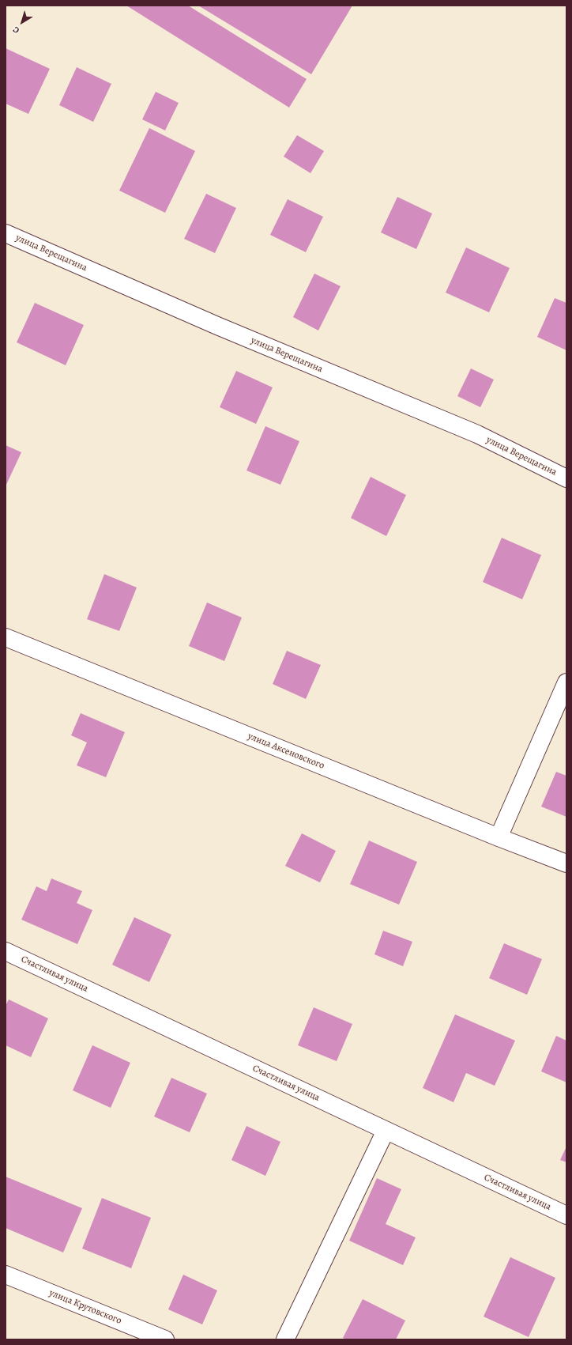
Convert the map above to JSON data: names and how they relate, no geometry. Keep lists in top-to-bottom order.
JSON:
{
  "streets": {
    "street": [
      "улица Верещагина",
      "улица Аксеновского",
      "Счастливая улица",
      "улица Крутовского"
    ]
  },
  "north": "bottom left"
}
